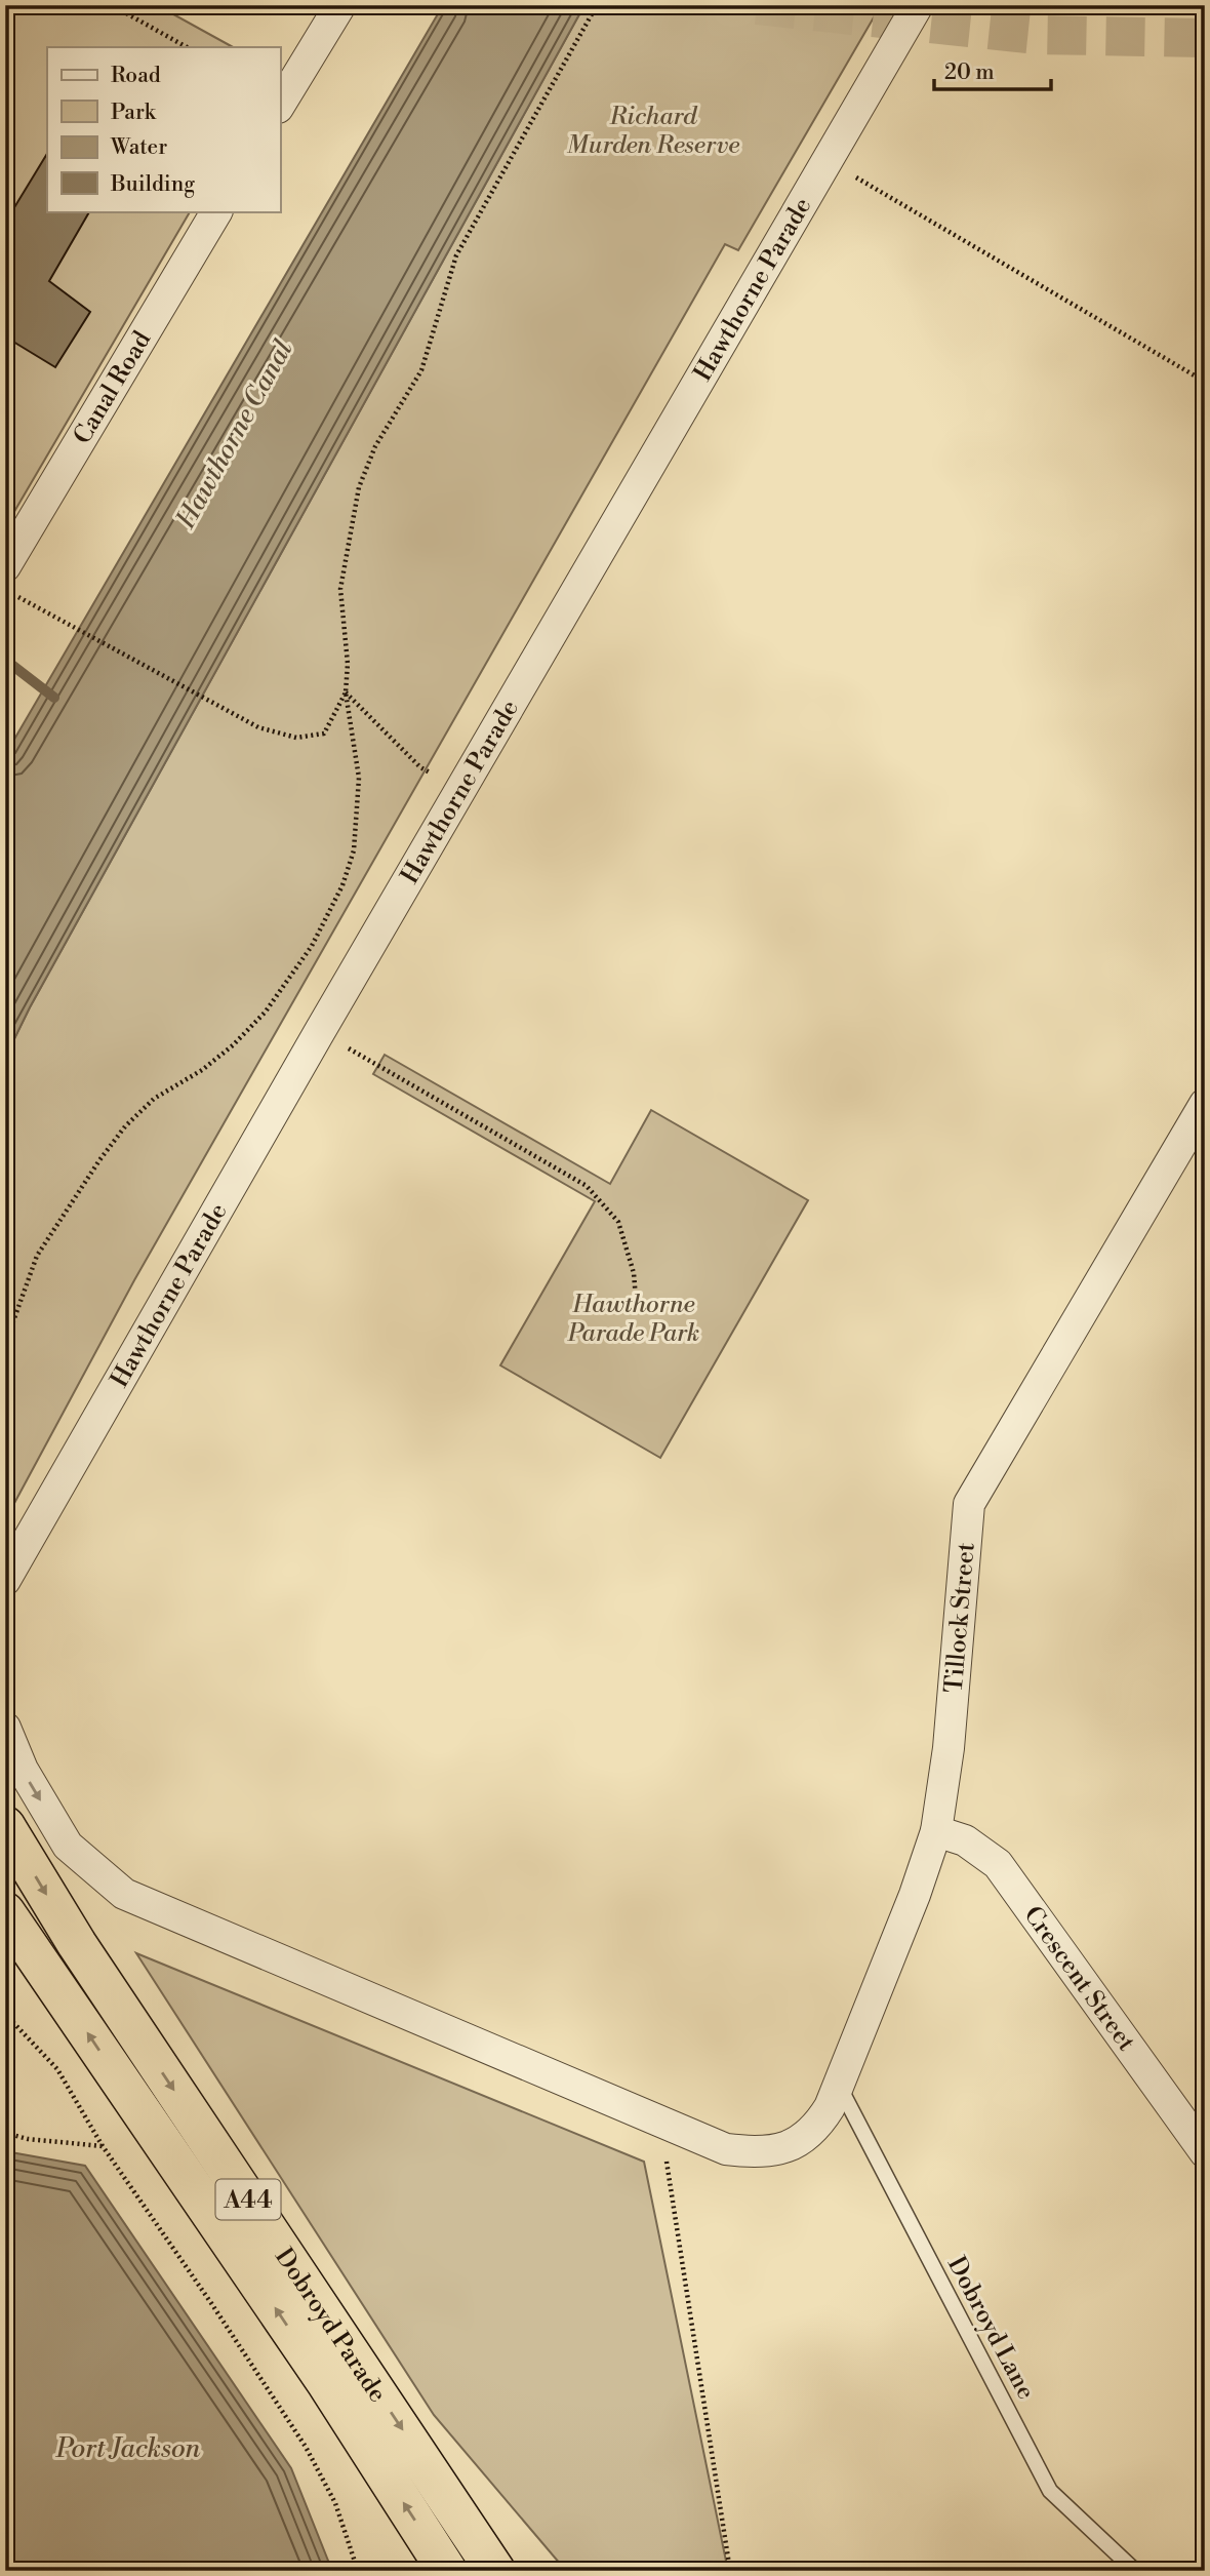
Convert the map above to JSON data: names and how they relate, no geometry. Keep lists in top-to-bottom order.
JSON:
{
  "streets": {
    "highway": ["A44", "Dobroyd Parade"],
    "street": [
      "Hawthorne Parade",
      "Canal Road",
      "Tillock Street",
      "Crescent Street"
    ],
    "lane": ["Dobroyd Lane"]
  },
  "crossings": [
    ["Tillock Street", "Crescent Street"],
    ["Tillock Street", "Dobroyd Lane"]
  ],
  "water": ["Hawthorne Canal", "Port Jackson"],
  "parks": ["Richard Murden Reserve", "Hawthorne Parade Park"],
  "legend": [
    "Road",
    "Park",
    "Water",
    "Building"
  ],
  "scale_bar": "20 m"
}
